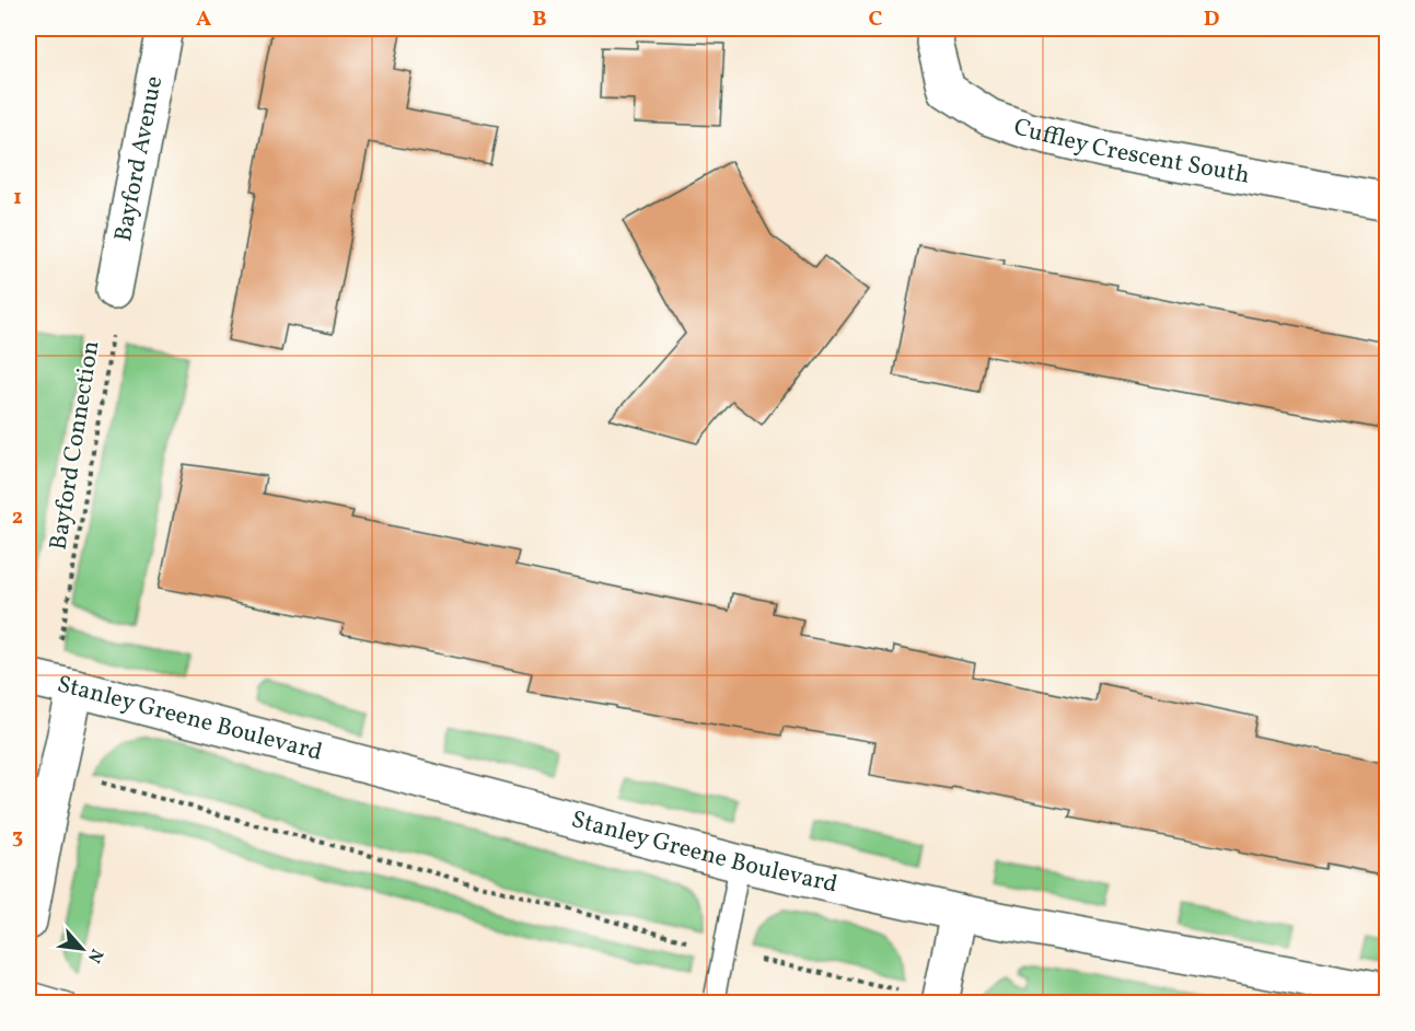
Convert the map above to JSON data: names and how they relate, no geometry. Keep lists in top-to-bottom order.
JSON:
{
  "streets": {
    "street": ["Cuffley Crescent South", "Bayford Avenue", "Stanley Greene Boulevard"],
    "path": ["Bayford Connection"]
  },
  "crossings": [
    ["Bayford Avenue", "Bayford Connection"],
    ["Bayford Connection", "Stanley Greene Boulevard"]
  ],
  "north": "bottom right",
  "grid": {
    "columns": [
      "A",
      "B",
      "C",
      "D"
    ],
    "rows": ["1", "2", "3"]
  }
}
